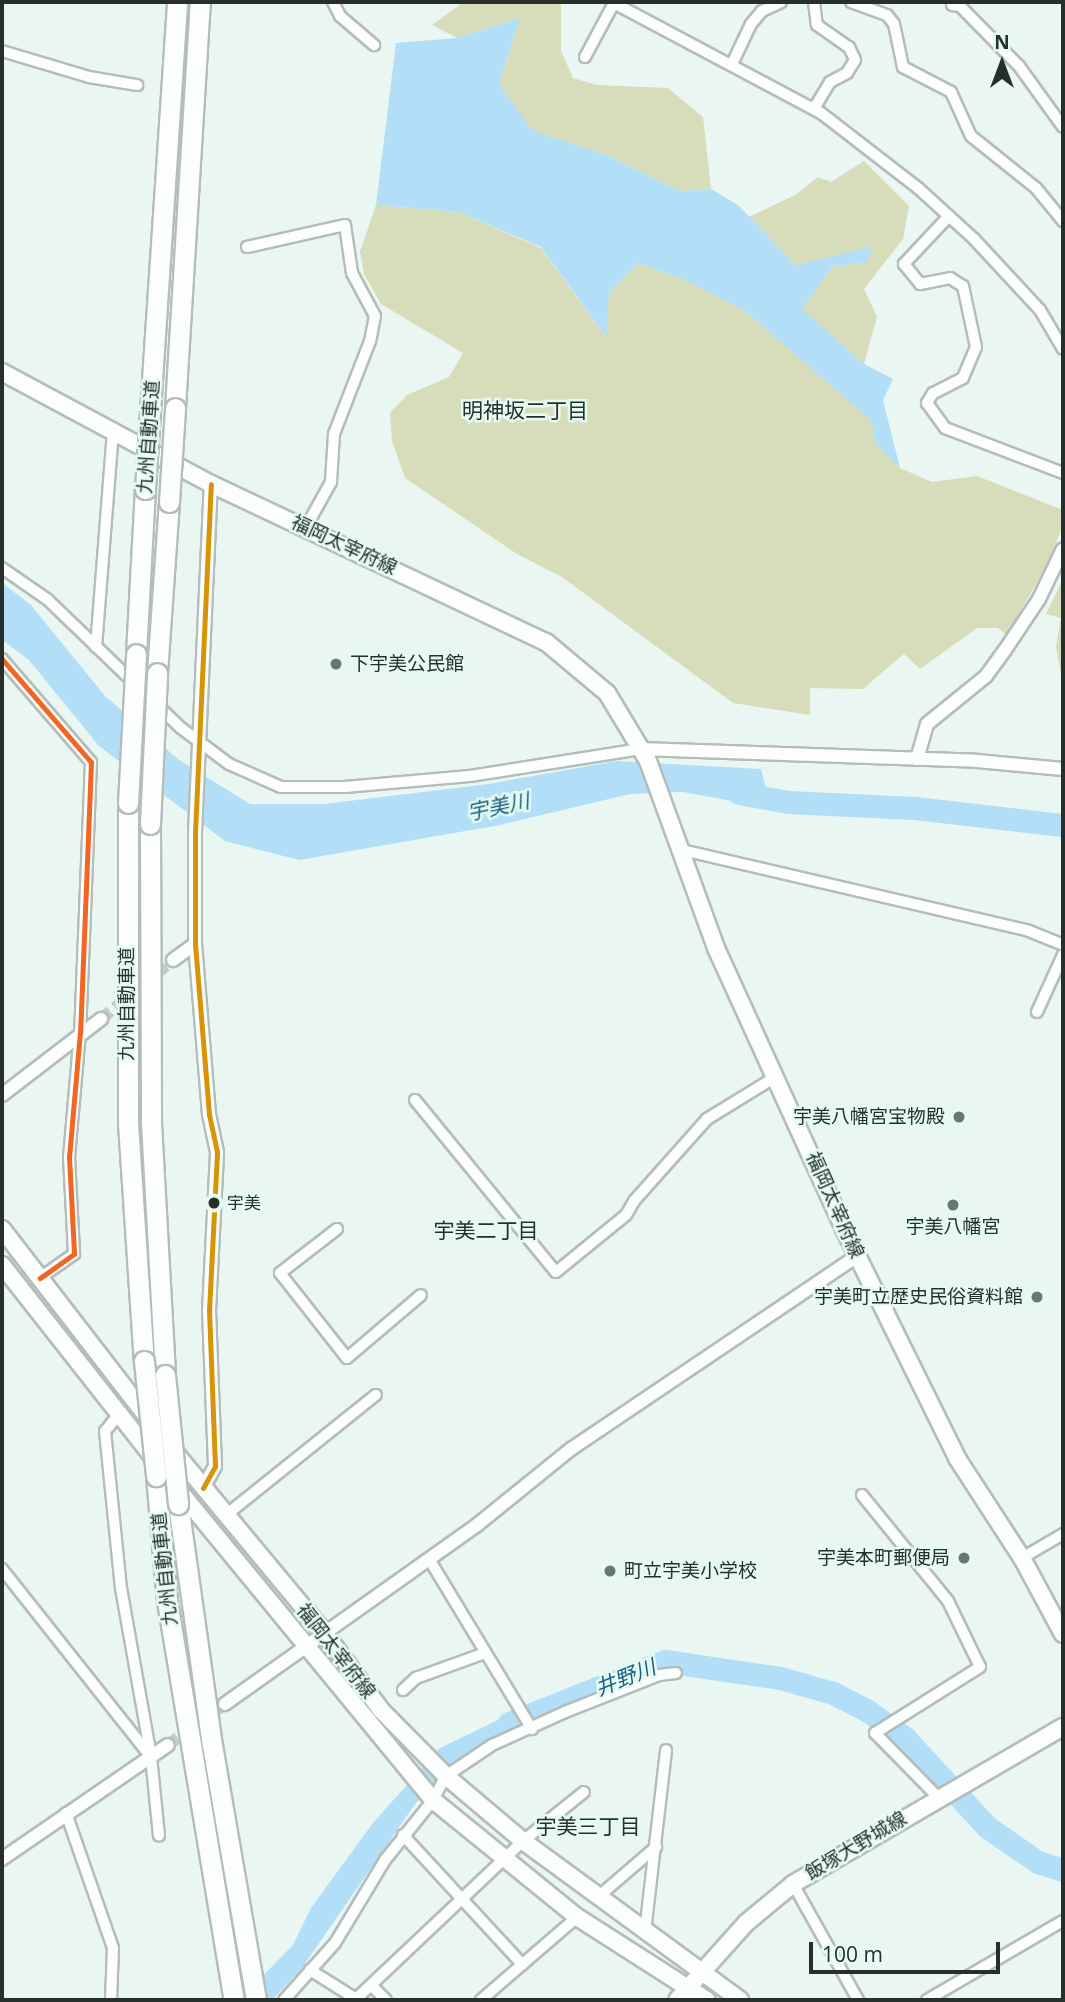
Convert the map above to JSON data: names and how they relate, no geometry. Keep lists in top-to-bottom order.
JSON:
{
  "streets": {
    "highway": ["九州自動車道"],
    "main road": ["福岡太宰府線", "飯塚大野城線"]
  },
  "crossings": [
    ["福岡太宰府線", "飯塚大野城線"]
  ],
  "districts": ["明神坂二丁目", "宇美二丁目", "宇美三丁目"],
  "water": ["宇美川", "井野川"],
  "places": [
    "下宇美公民館",
    "宇美八幡宮宝物殿",
    "宇美",
    "宇美八幡宮",
    "宇美町立歴史民俗資料館",
    "宇美本町郵便局",
    "町立宇美小学校"
  ],
  "scale_bar": "100 m",
  "north": "top"
}
